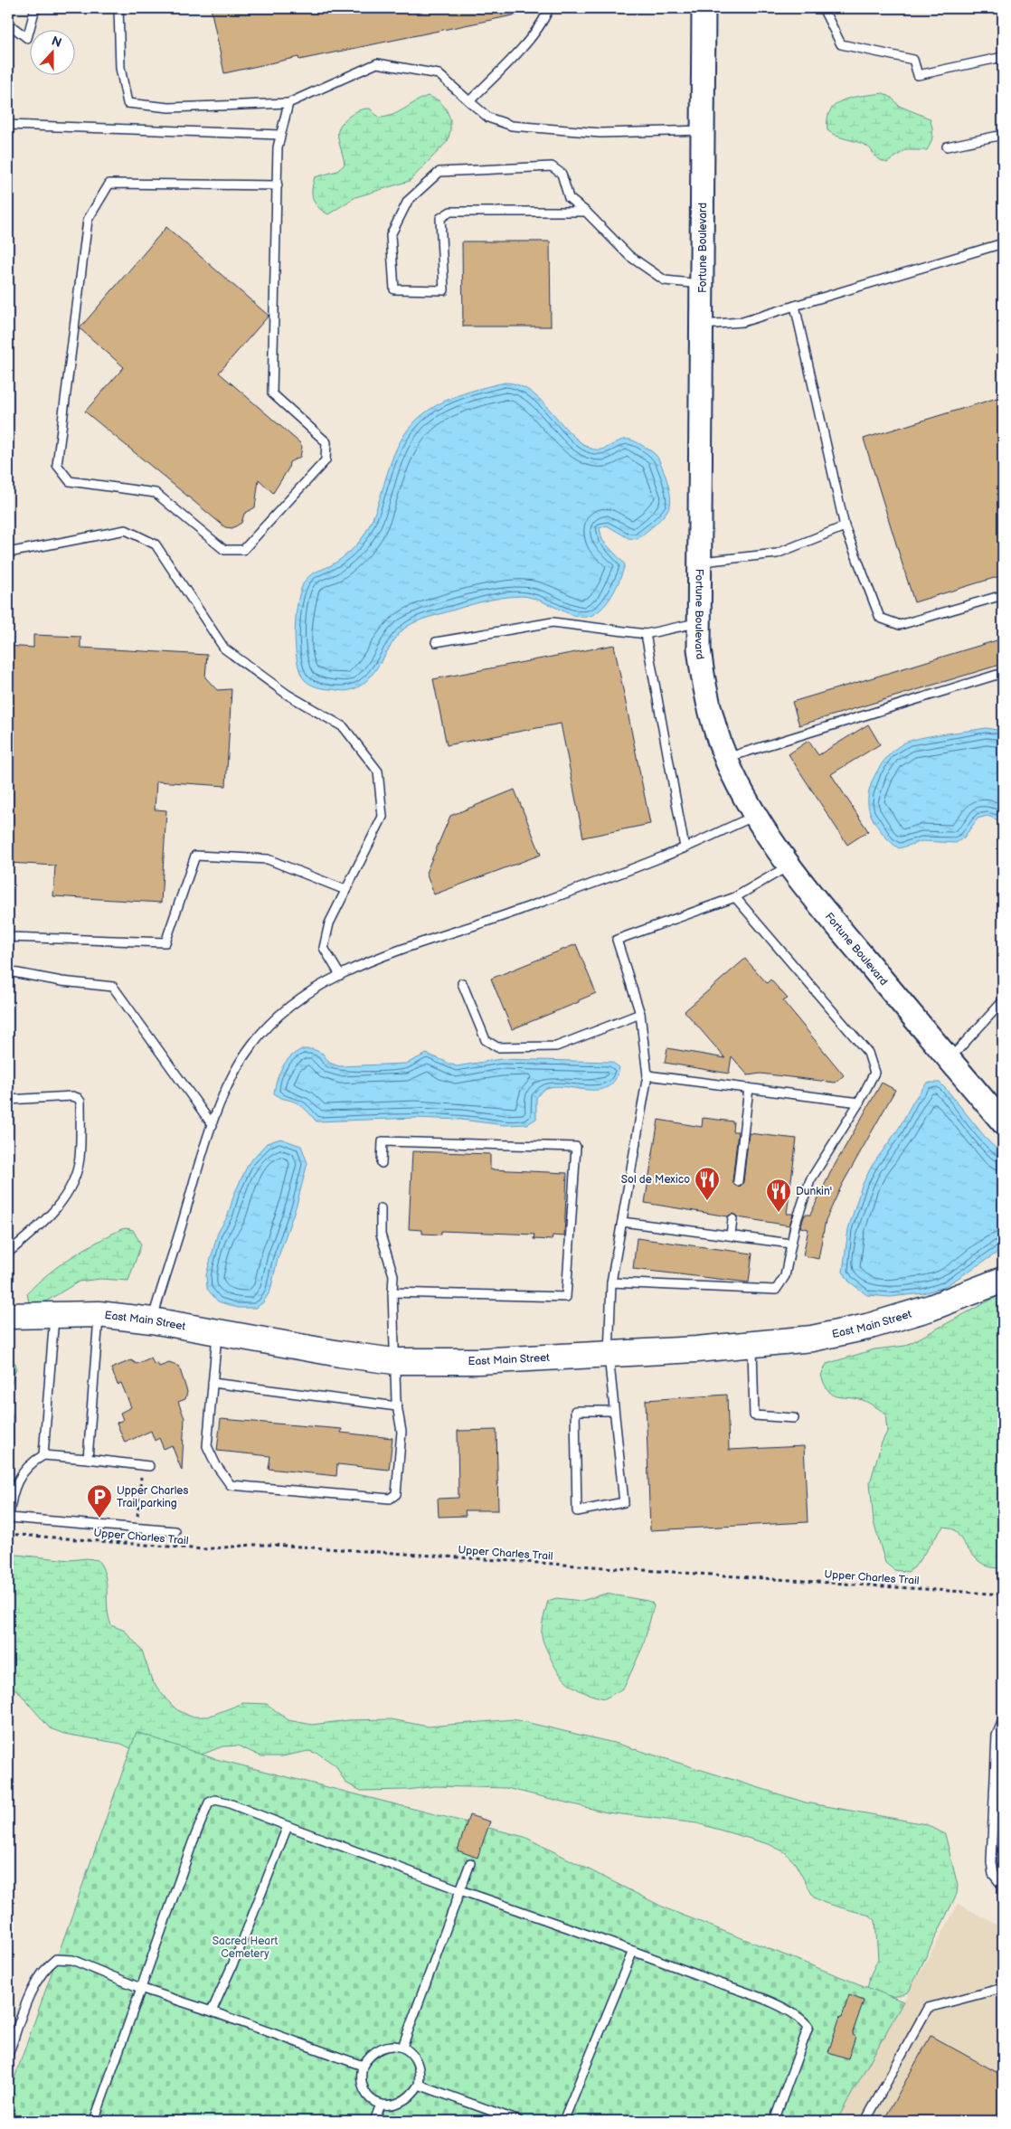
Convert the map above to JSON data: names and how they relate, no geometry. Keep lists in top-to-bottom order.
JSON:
{
  "streets": {
    "main road": ["Fortune Boulevard", "East Main Street"],
    "path": ["Upper Charles Trail"]
  },
  "parks": ["Sacred Heart Cemetery"],
  "places": {
    "restaurant": ["Sol de Mexico", "Dunkin'"],
    "parking": ["Upper Charles Trail parking"]
  },
  "north": "top"
}
